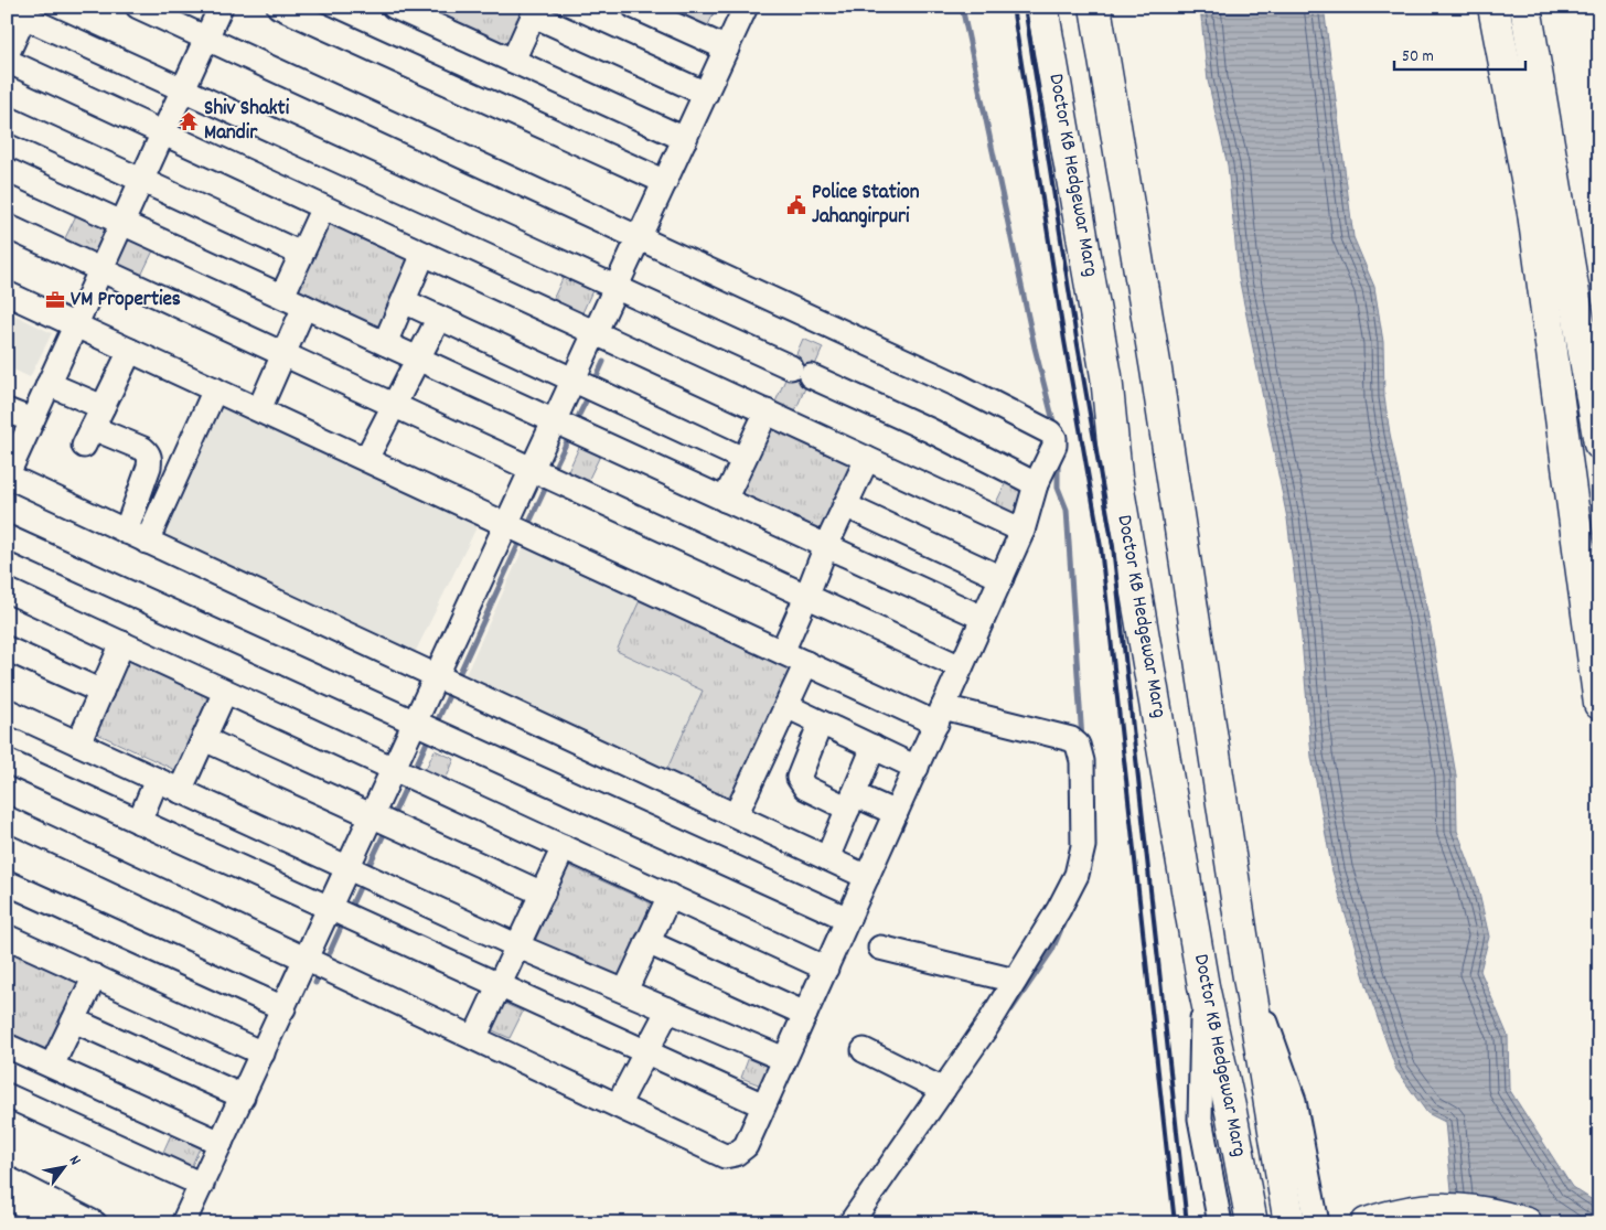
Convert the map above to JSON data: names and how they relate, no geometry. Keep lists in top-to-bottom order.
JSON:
{
  "streets": {
    "main road": ["Doctor KB Hedgewar Marg"]
  },
  "places": {
    "temple": ["Shiv Shakti Mandir"],
    "public building": ["Police Station Jahangirpuri"],
    "office": ["VM Properties"]
  },
  "scale_bar": "50 m",
  "north": "top right"
}
